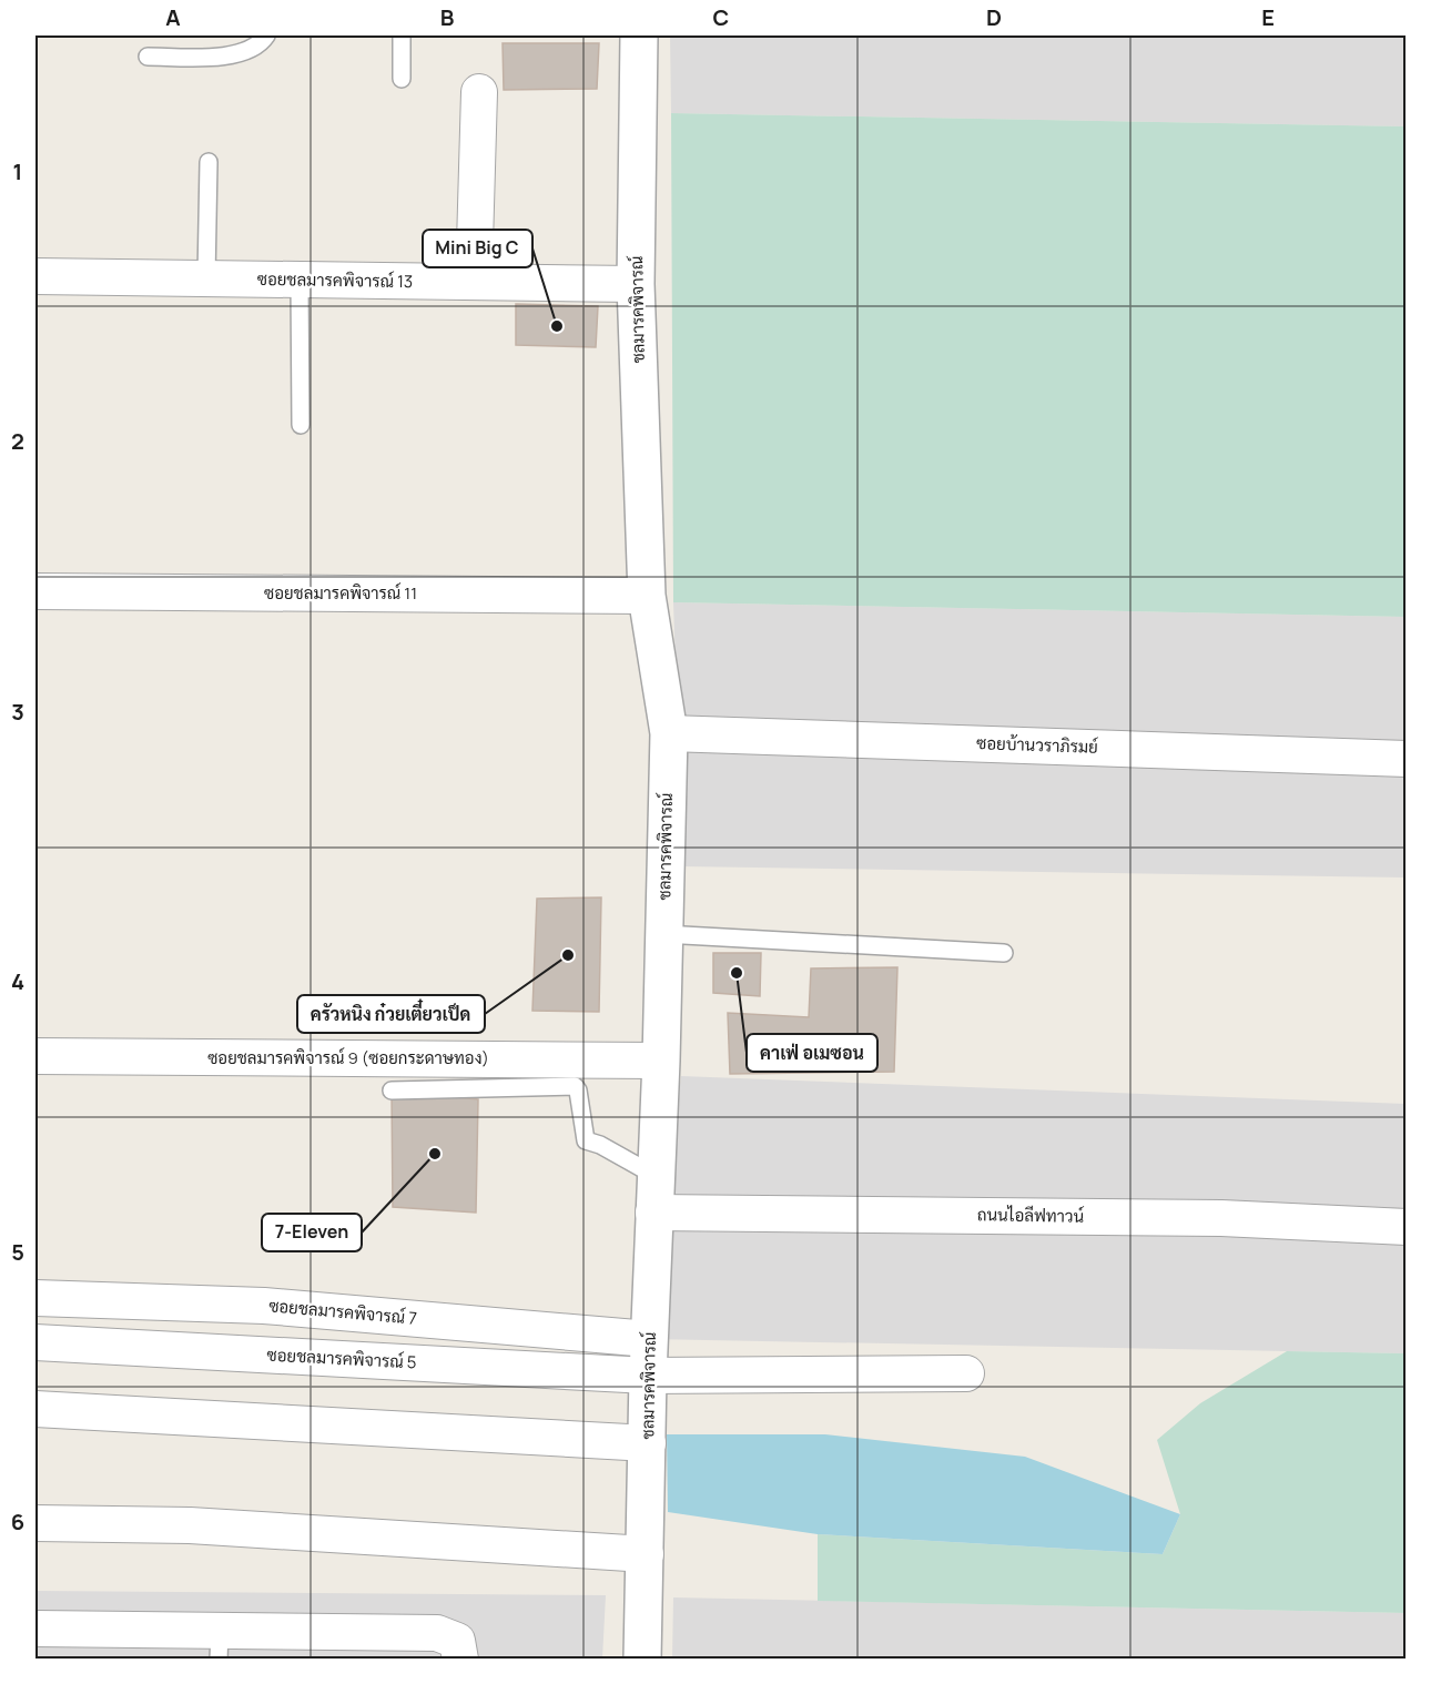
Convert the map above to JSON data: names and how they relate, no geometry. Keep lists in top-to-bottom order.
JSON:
{
  "streets": {
    "street": [
      "ซอยชลมารคพิจารณ์ 13",
      "ชลมารคพิจารณ์",
      "ซอยชลมารคพิจารณ์ 11",
      "ซอยบ้านวราภิรมย์",
      "ซอยชลมารคพิจารณ์ 9 (ซอยกระดาษทอง)",
      "ถนนไอลีฟทาวน์",
      "ซอยชลมารคพิจารณ์ 7",
      "ซอยชลมารคพิจารณ์ 5"
    ]
  },
  "crossings": [
    ["ซอยชลมารคพิจารณ์ 13", "ชลมารคพิจารณ์"],
    ["ชลมารคพิจารณ์", "ซอยชลมารคพิจารณ์ 11"],
    ["ชลมารคพิจารณ์", "ซอยบ้านวราภิรมย์"],
    ["ชลมารคพิจารณ์", "ซอยชลมารคพิจารณ์ 9 (ซอยกระดาษทอง)"],
    ["ชลมารคพิจารณ์", "ถนนไอลีฟทาวน์"],
    ["ชลมารคพิจารณ์", "ซอยชลมารคพิจารณ์ 7"],
    ["ชลมารคพิจารณ์", "ซอยชลมารคพิจารณ์ 5"]
  ],
  "places": [
    "Mini Big C",
    "ครัวหนิง ก๋วยเตี๋ยวเป็ด",
    "คาเฟ่ อเมซอน",
    "7-Eleven"
  ],
  "grid": {
    "columns": [
      "A",
      "B",
      "C",
      "D",
      "E"
    ],
    "rows": [
      "1",
      "2",
      "3",
      "4",
      "5",
      "6"
    ]
  }
}
